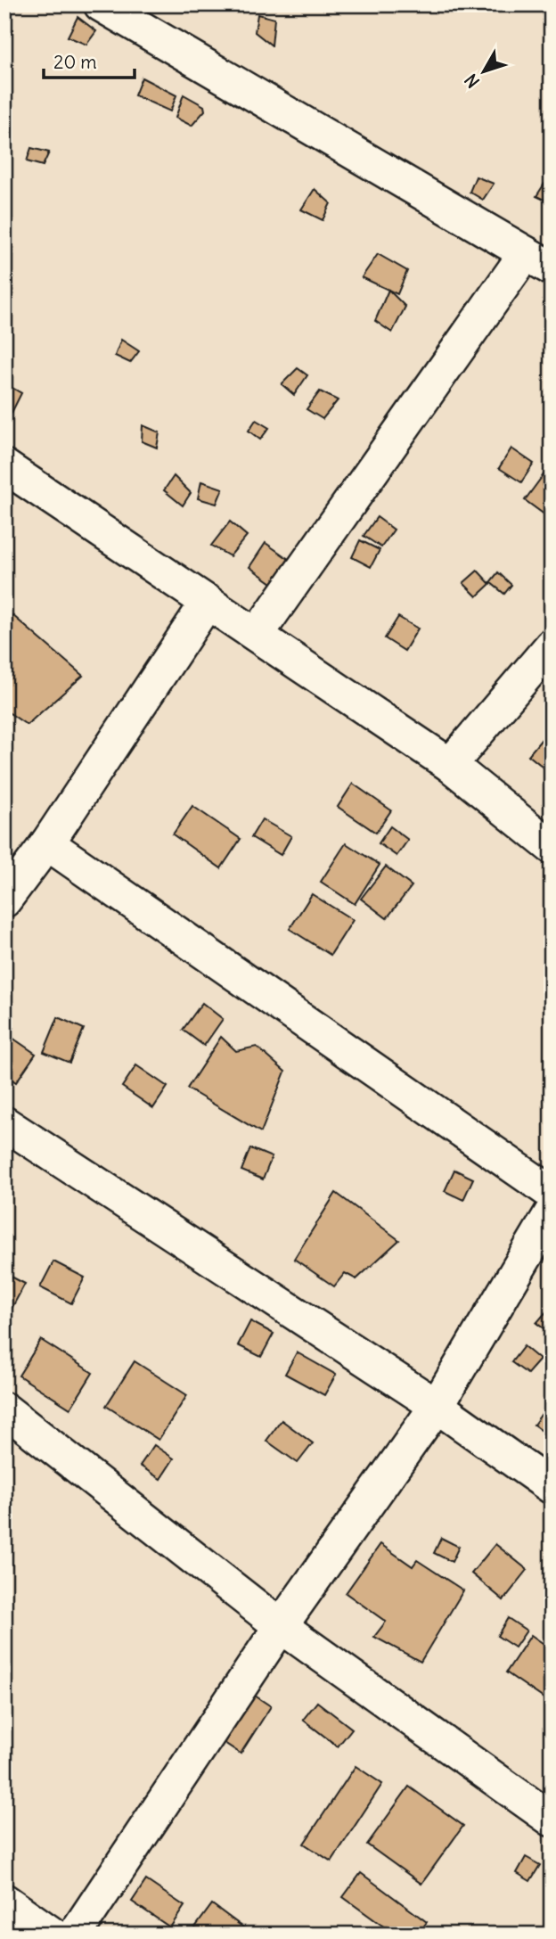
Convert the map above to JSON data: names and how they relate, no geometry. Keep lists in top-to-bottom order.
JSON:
{
  "scale_bar": "20 m",
  "north": "bottom left"
}
